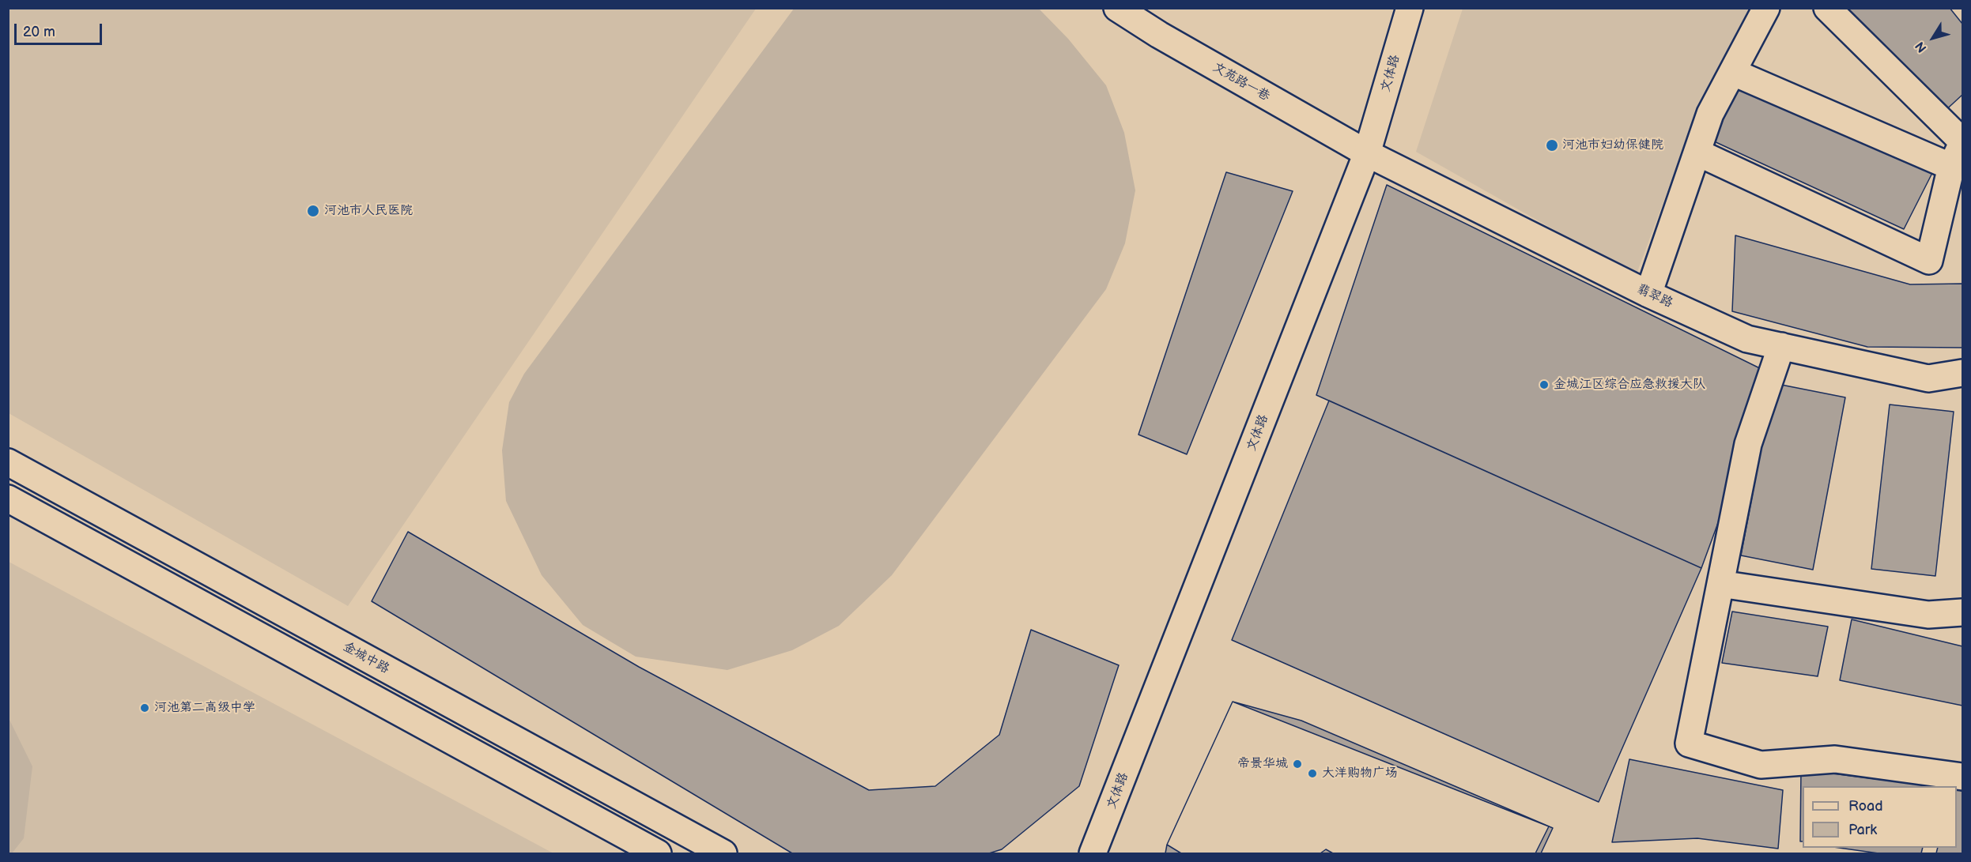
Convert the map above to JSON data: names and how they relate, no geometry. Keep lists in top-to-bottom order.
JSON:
{
  "streets": {
    "street": [
      "文体路",
      "文苑路一巷",
      "翡翠路",
      "金城中路"
    ]
  },
  "crossings": [
    ["文体路", "文苑路一巷"],
    ["文体路", "翡翠路"],
    ["文苑路一巷", "翡翠路"]
  ],
  "places": [
    "河池市妇幼保健院",
    "河池市人民医院",
    "金城江区综合应急救援大队",
    "河池第二高级中学",
    "帝景华城",
    "大洋购物广场"
  ],
  "legend": ["Road", "Park"],
  "scale_bar": "20 m",
  "north": "bottom left"
}
